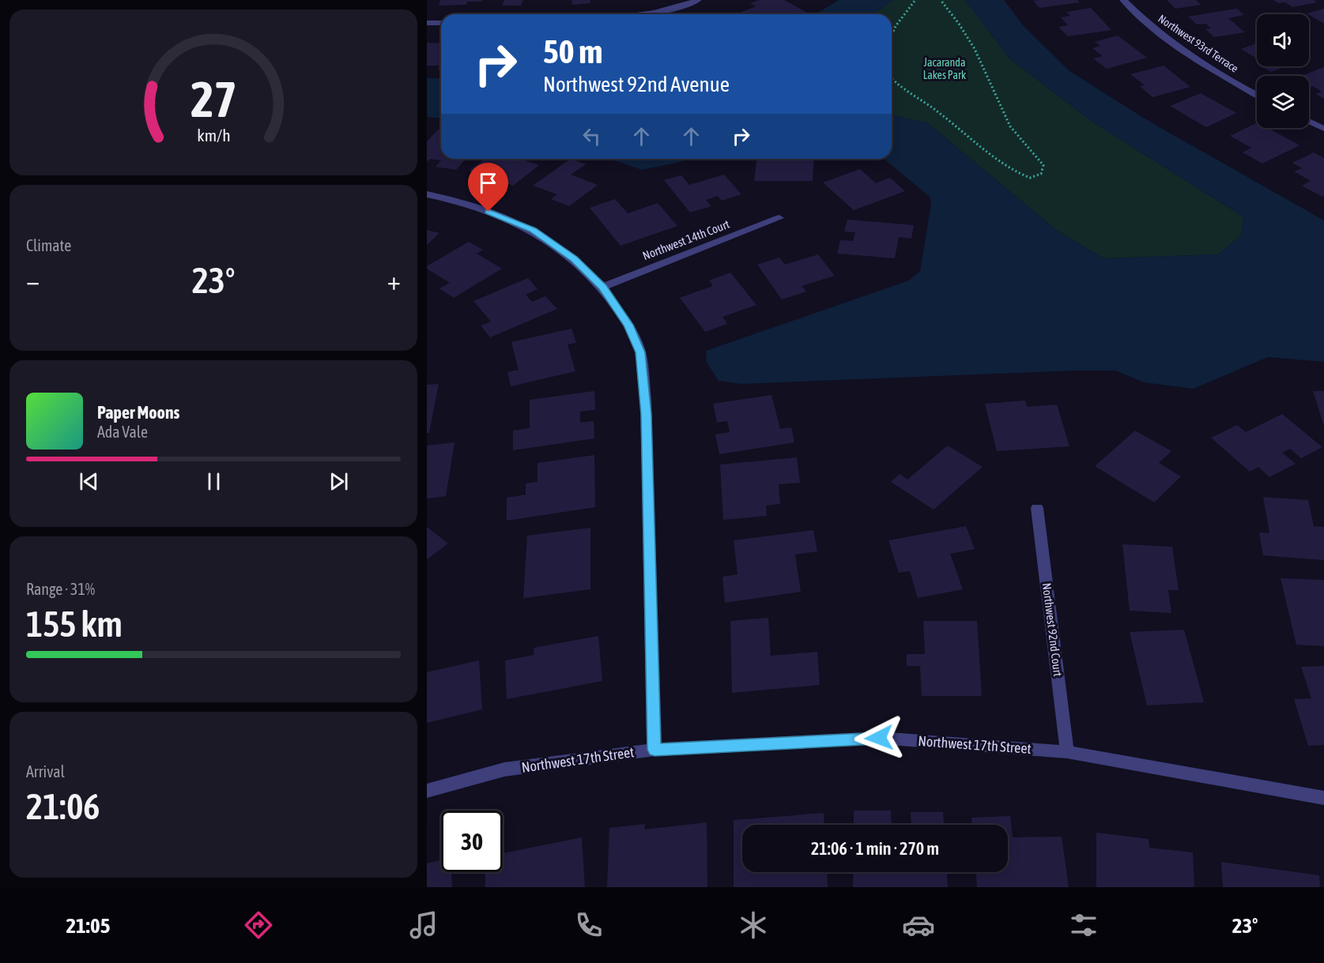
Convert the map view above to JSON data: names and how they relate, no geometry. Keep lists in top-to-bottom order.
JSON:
{
  "streets": {
    "street": [
      "Northwest 93rd Terrace",
      "Northwest 14th Court",
      "Northwest 92nd Court",
      "Northwest 17th Street"
    ]
  },
  "crossings": [
    ["Northwest 92nd Court", "Northwest 17th Street"]
  ],
  "parks": ["Jacaranda Lakes Park"],
  "page": {
    "turn": ["50 m", "Northwest 92nd Avenue"],
    "tile": [
      "Climate",
      ["Range · 31%", "155 km"],
      ["Arrival", "21:06"]
    ],
    "heat": ["−", "23°", "+"],
    "song": ["Paper Moons", "Ada Vale"],
    "limit": "30",
    "trip": "21:06 · 1 min · 270 m",
    "tabs": ["21:05", "23°"],
    "gauge": ["27", "km/h"]
  }
}
